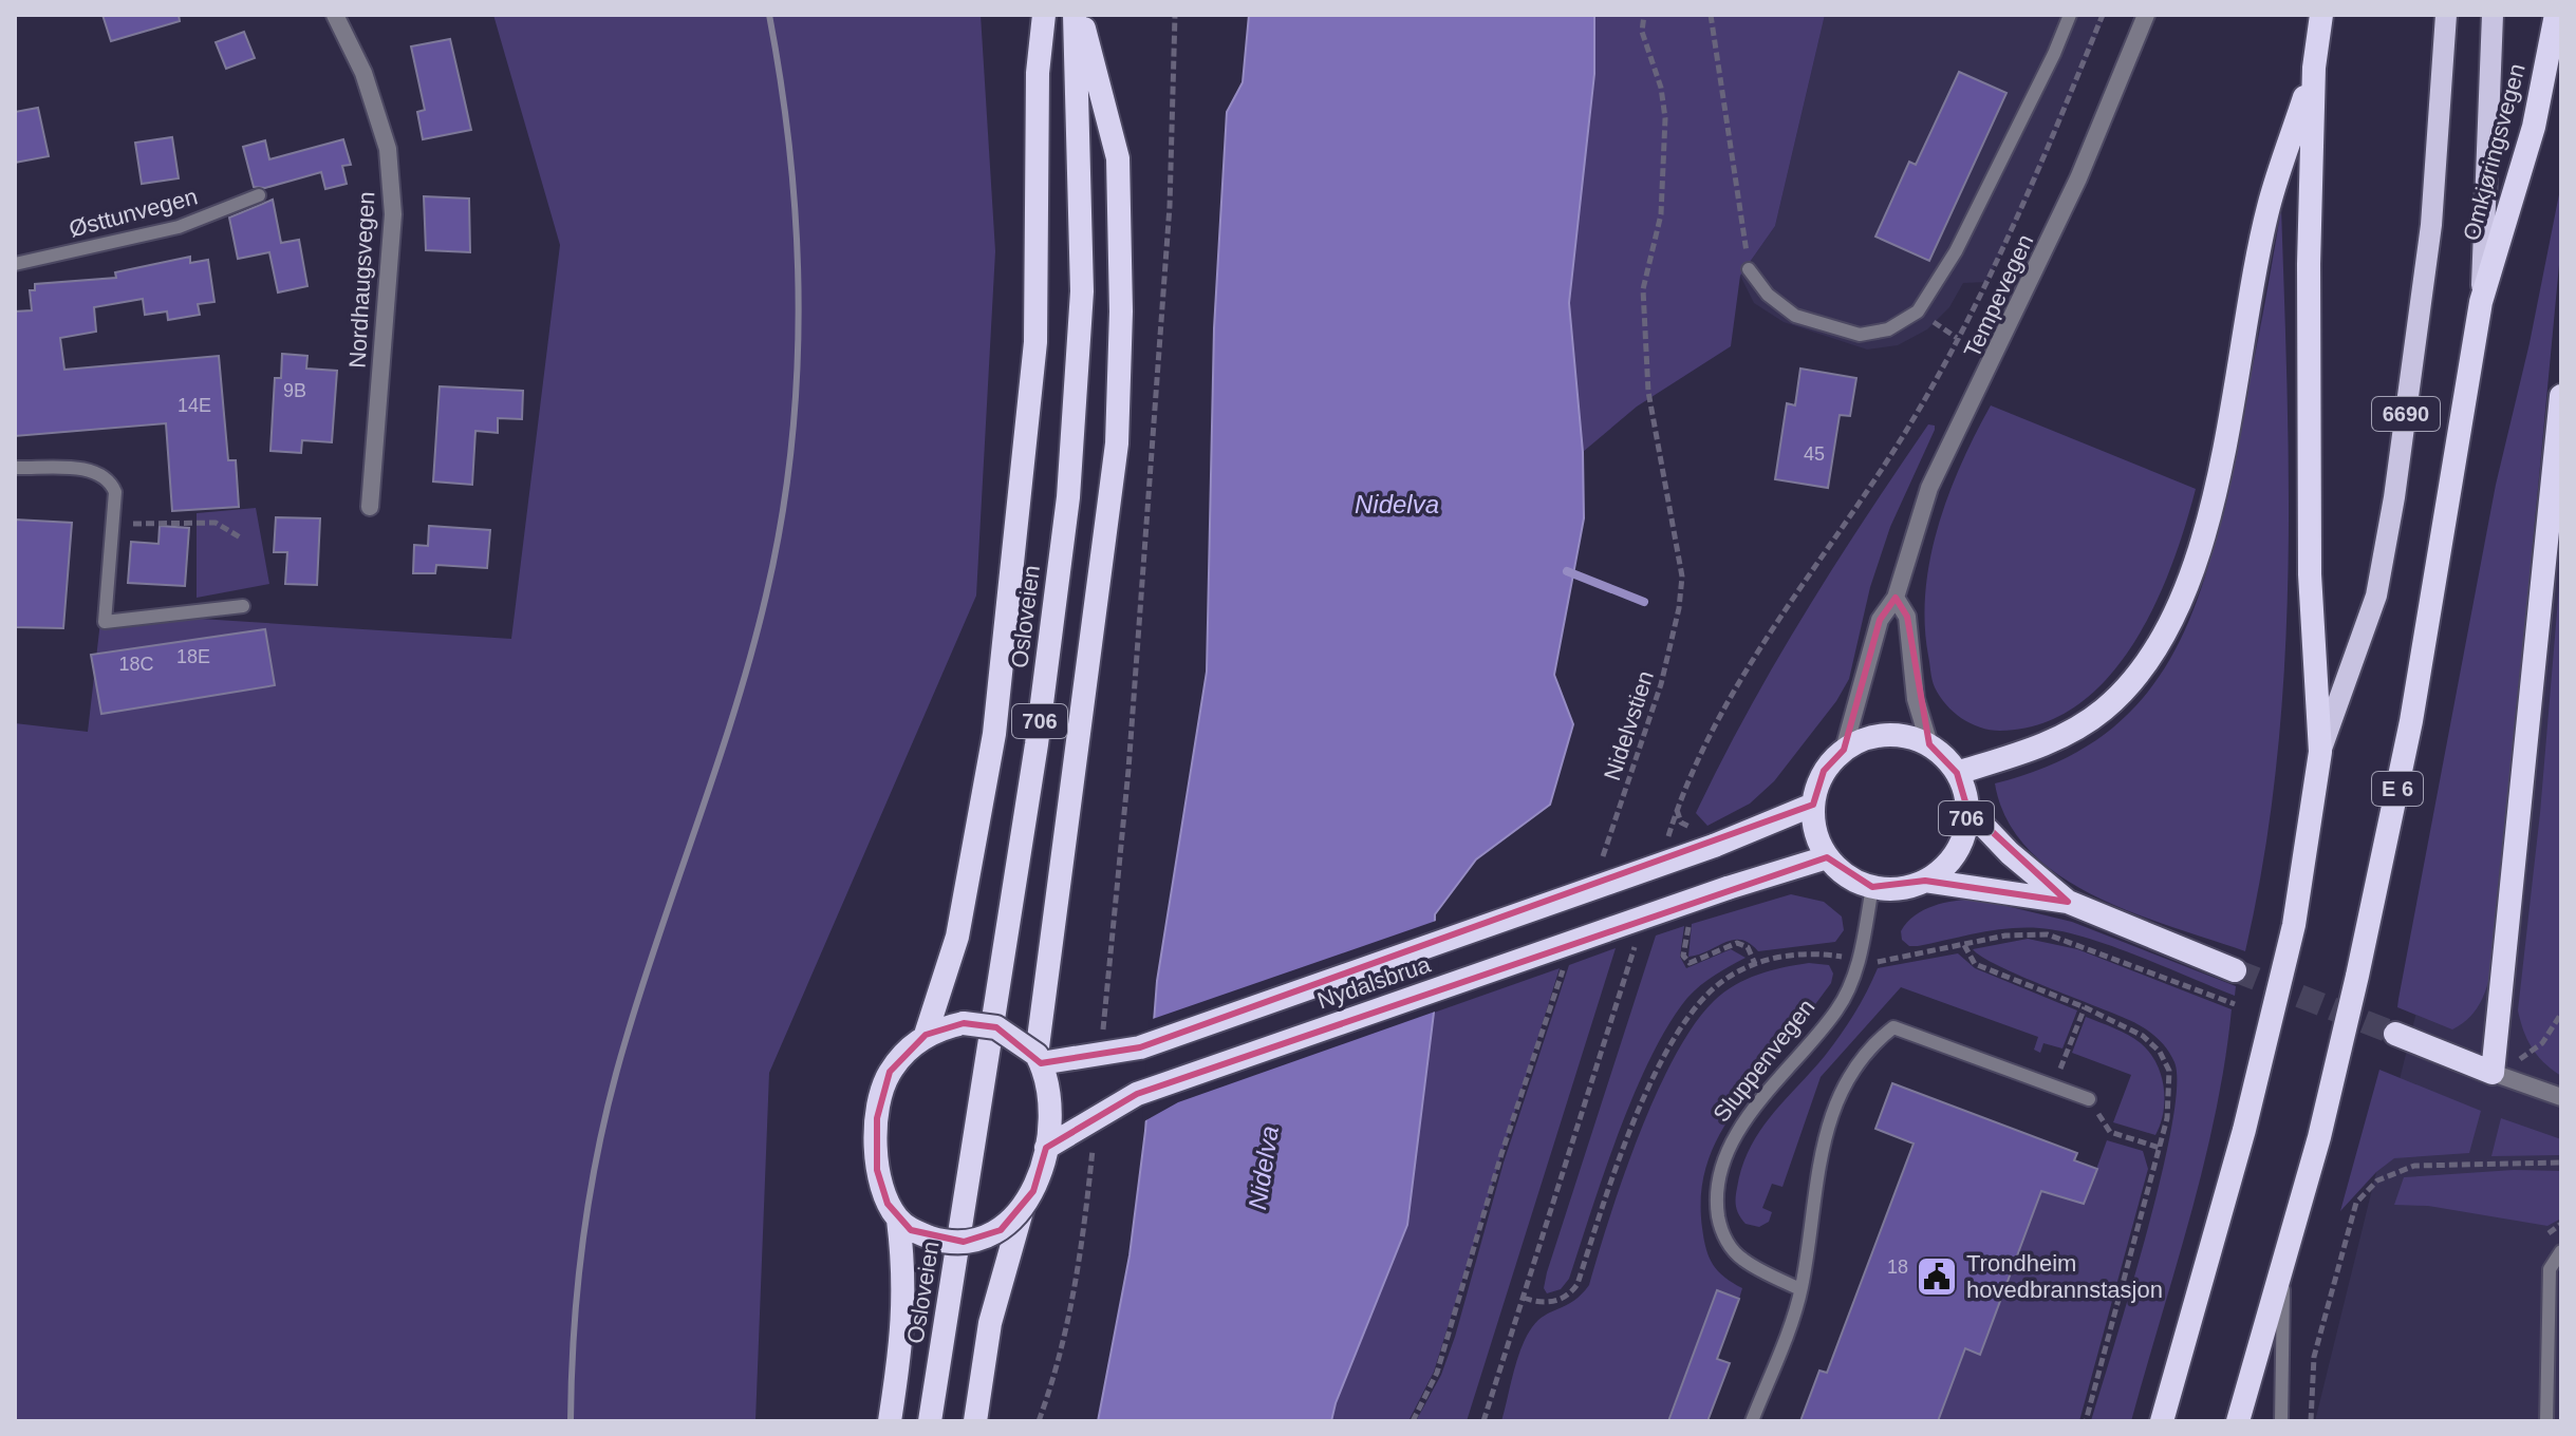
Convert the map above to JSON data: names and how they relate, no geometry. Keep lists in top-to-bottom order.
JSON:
{
  "streets": {
    "highway": [
      "Omkjøringsvegen",
      "Osloveien",
      "706",
      "E 6",
      "Nydalsbrua"
    ],
    "main road": ["6690"],
    "street": ["Nordhaugsvegen", "Tempevegen"],
    "lane": ["Østtunvegen", "Sluppenvegen"],
    "path": ["Nidelvstien"]
  },
  "crossings": [
    ["Omkjøringsvegen", "E 6"],
    ["Tempevegen", "706"],
    ["Tempevegen", "Nydalsbrua"],
    ["Tempevegen", "Sluppenvegen"],
    ["Osloveien", "706"],
    ["706", "Nydalsbrua"],
    ["706", "Sluppenvegen"],
    ["Nydalsbrua", "Sluppenvegen"]
  ],
  "water": ["Nidelva"],
  "places": {
    "public building": ["Trondheim hovedbrannstasjon"]
  },
  "house_numbers": [
    "9B",
    "14E",
    "45",
    "18E",
    "18C",
    "18"
  ]
}
